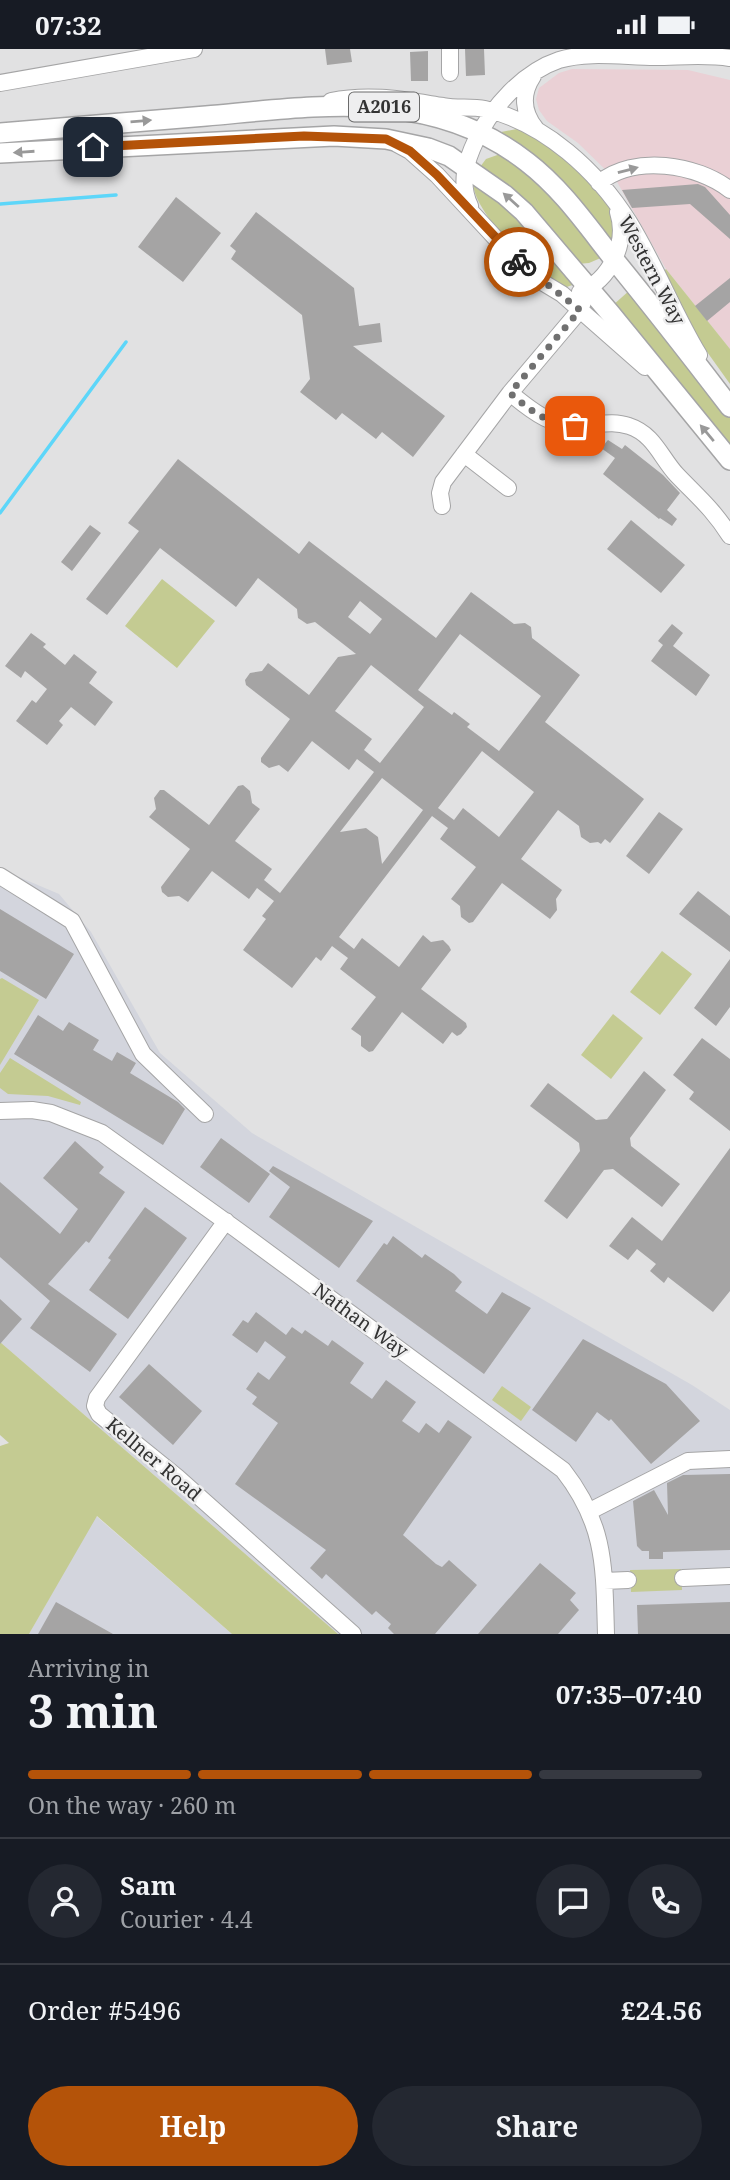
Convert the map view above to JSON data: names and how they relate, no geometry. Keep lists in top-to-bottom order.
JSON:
{
  "streets": {
    "main road": ["A2016", "Western Way"],
    "street": ["Nathan Way", "Kellner Road"]
  },
  "crossings": [
    ["A2016", "Western Way"],
    ["Nathan Way", "Kellner Road"]
  ],
  "page": {
    "status": "07:32",
    "heading": ["3 min", "Arriving in", "07:35–07:40"],
    "panel": [
      "Sam",
      "Courier · 4.4",
      "Order #5496",
      "£24.56"
    ],
    "bar": "On the way · 260 m",
    "buttons": ["Help", "Share"]
  }
}
